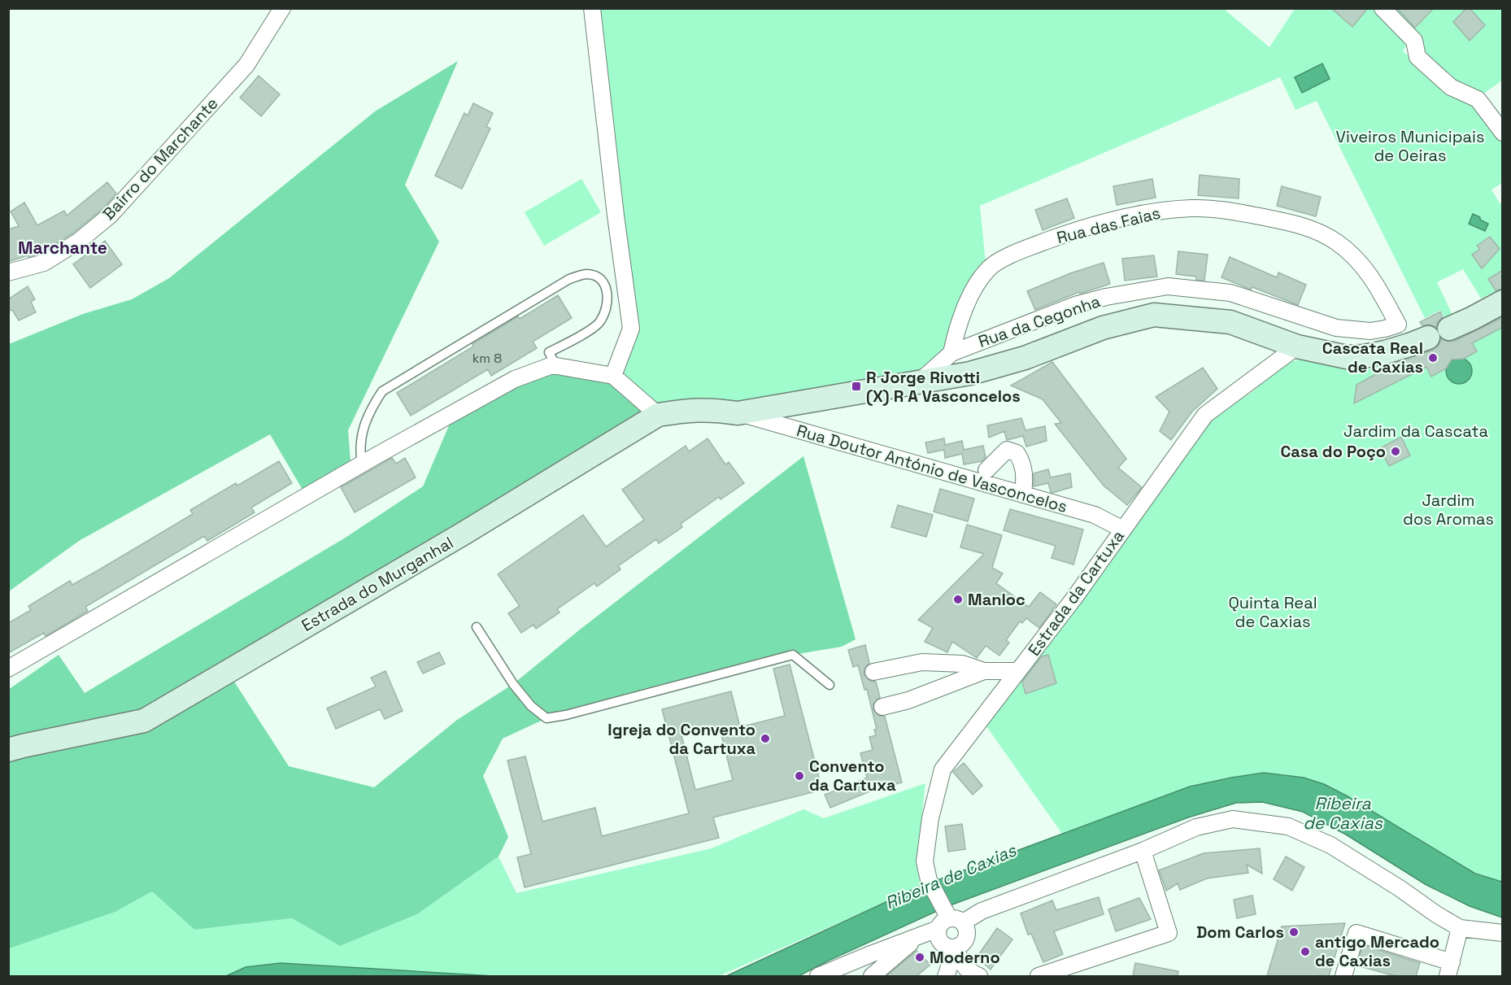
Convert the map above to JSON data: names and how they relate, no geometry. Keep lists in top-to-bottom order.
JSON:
{
  "streets": {
    "street": [
      "Bairro do Marchante",
      "Rua das Faias",
      "Rua da Cegonha",
      "Rua Doutor António de Vasconcelos",
      "Estrada do Murganhal",
      "Estrada da Cartuxa"
    ]
  },
  "crossings": [
    ["Rua das Faias", "Rua da Cegonha"],
    ["Rua das Faias", "Estrada do Murganhal"],
    ["Rua da Cegonha", "Estrada do Murganhal"],
    ["Rua Doutor António de Vasconcelos", "Estrada do Murganhal"],
    ["Rua Doutor António de Vasconcelos", "Estrada da Cartuxa"],
    ["Estrada do Murganhal", "Estrada da Cartuxa"]
  ],
  "districts": ["Marchante"],
  "water": ["Ribeira de Caxias"],
  "parks": [
    "Viveiros Municipais de Oeiras",
    "Jardim da Cascata",
    "Jardim dos Aromas",
    "Quinta Real de Caxias"
  ],
  "places": {
    "other": [
      "Cascata Real de Caxias",
      "Casa do Poço",
      "Manloc",
      "Igreja do Convento da Cartuxa",
      "Convento da Cartuxa",
      "Dom Carlos",
      "antigo Mercado de Caxias",
      "Moderno"
    ],
    "transit": ["R Jorge Rivotti (X) R A Vasconcelos"]
  },
  "house_numbers": ["km 8"]
}
